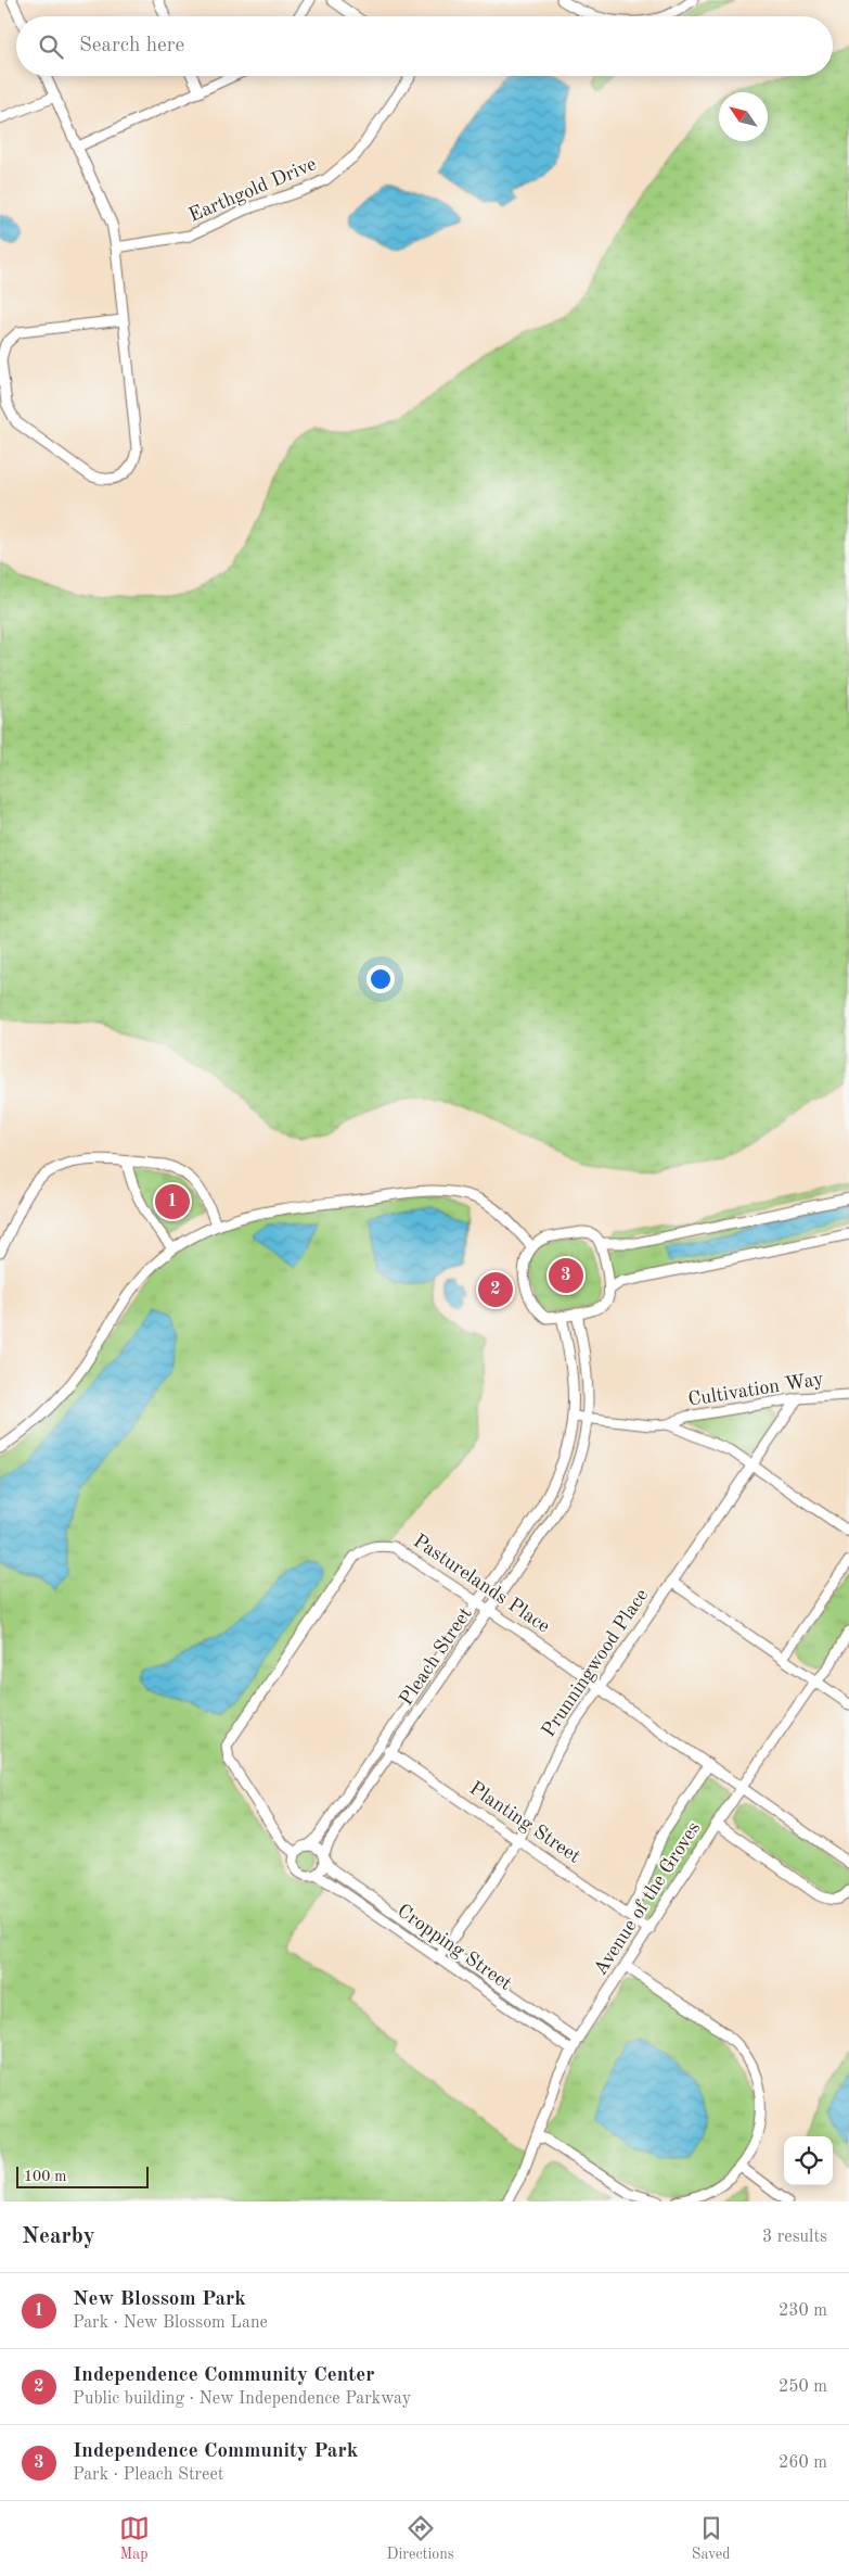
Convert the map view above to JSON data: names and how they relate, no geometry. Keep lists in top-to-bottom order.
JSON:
{
  "streets": {
    "street": [
      "Earthgold Drive",
      "Cultivation Way",
      "Pasturelands Place",
      "Pleach Street",
      "Prunningwood Place",
      "Planting Street",
      "Avenue of the Groves",
      "Cropping Street"
    ]
  },
  "crossings": [
    ["Cultivation Way", "Pleach Street"],
    ["Cultivation Way", "Prunningwood Place"],
    ["Pasturelands Place", "Pleach Street"],
    ["Pasturelands Place", "Prunningwood Place"],
    ["Pasturelands Place", "Avenue of the Groves"],
    ["Pasturelands Place", "Cropping Street"],
    ["Pleach Street", "Planting Street"],
    ["Pleach Street", "Cropping Street"],
    ["Prunningwood Place", "Planting Street"],
    ["Prunningwood Place", "Cropping Street"],
    ["Planting Street", "Avenue of the Groves"],
    ["Avenue of the Groves", "Cropping Street"]
  ],
  "scale_bar": "100 m",
  "north": "top left",
  "page": {
    "search": "Search here",
    "pins": ["1", "3", "2"],
    "scale": "100 m",
    "heading": ["Nearby", "3 results"],
    "list": [
      {
        "mark": "1",
        "name": "New Blossom Park",
        "note": "Park · New Blossom Lane",
        "value": "230 m"
      },
      {
        "mark": "2",
        "name": "Independence Community Center",
        "note": "Public building · New Independence Parkway",
        "value": "250 m"
      },
      {
        "mark": "3",
        "name": "Independence Community Park",
        "note": "Park · Pleach Street",
        "value": "260 m"
      }
    ],
    "nav": ["Map", "Directions", "Saved"]
  }
}
